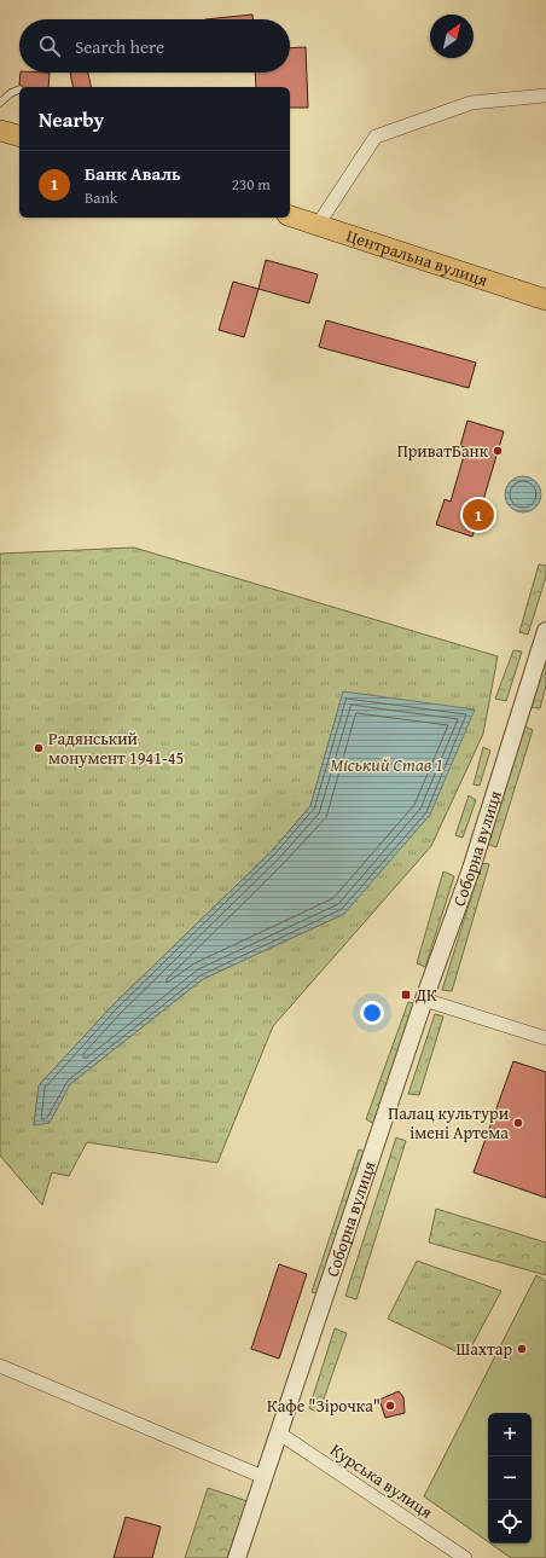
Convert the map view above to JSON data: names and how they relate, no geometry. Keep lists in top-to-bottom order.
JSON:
{
  "streets": {
    "main road": ["Центральна вулиця"],
    "street": ["Соборна вулиця", "Курська вулиця"]
  },
  "crossings": [
    ["Соборна вулиця", "Курська вулиця"]
  ],
  "water": ["Міський Став 1"],
  "places": {
    "other": [
      "ПриватБанк",
      "Радянський монумент 1941-45",
      "Палац культури імені Артема",
      "Шахтар",
      "Кафе \"Зірочка\""
    ],
    "transit": ["ДК"]
  },
  "north": "top right",
  "page": {
    "search": "Search here",
    "heading": "Nearby",
    "list": [
      {
        "mark": "1",
        "name": "Банк Аваль",
        "note": "Bank",
        "value": "230 m"
      }
    ],
    "pins": "1",
    "map_buttons": ["+", "−"]
  }
}
